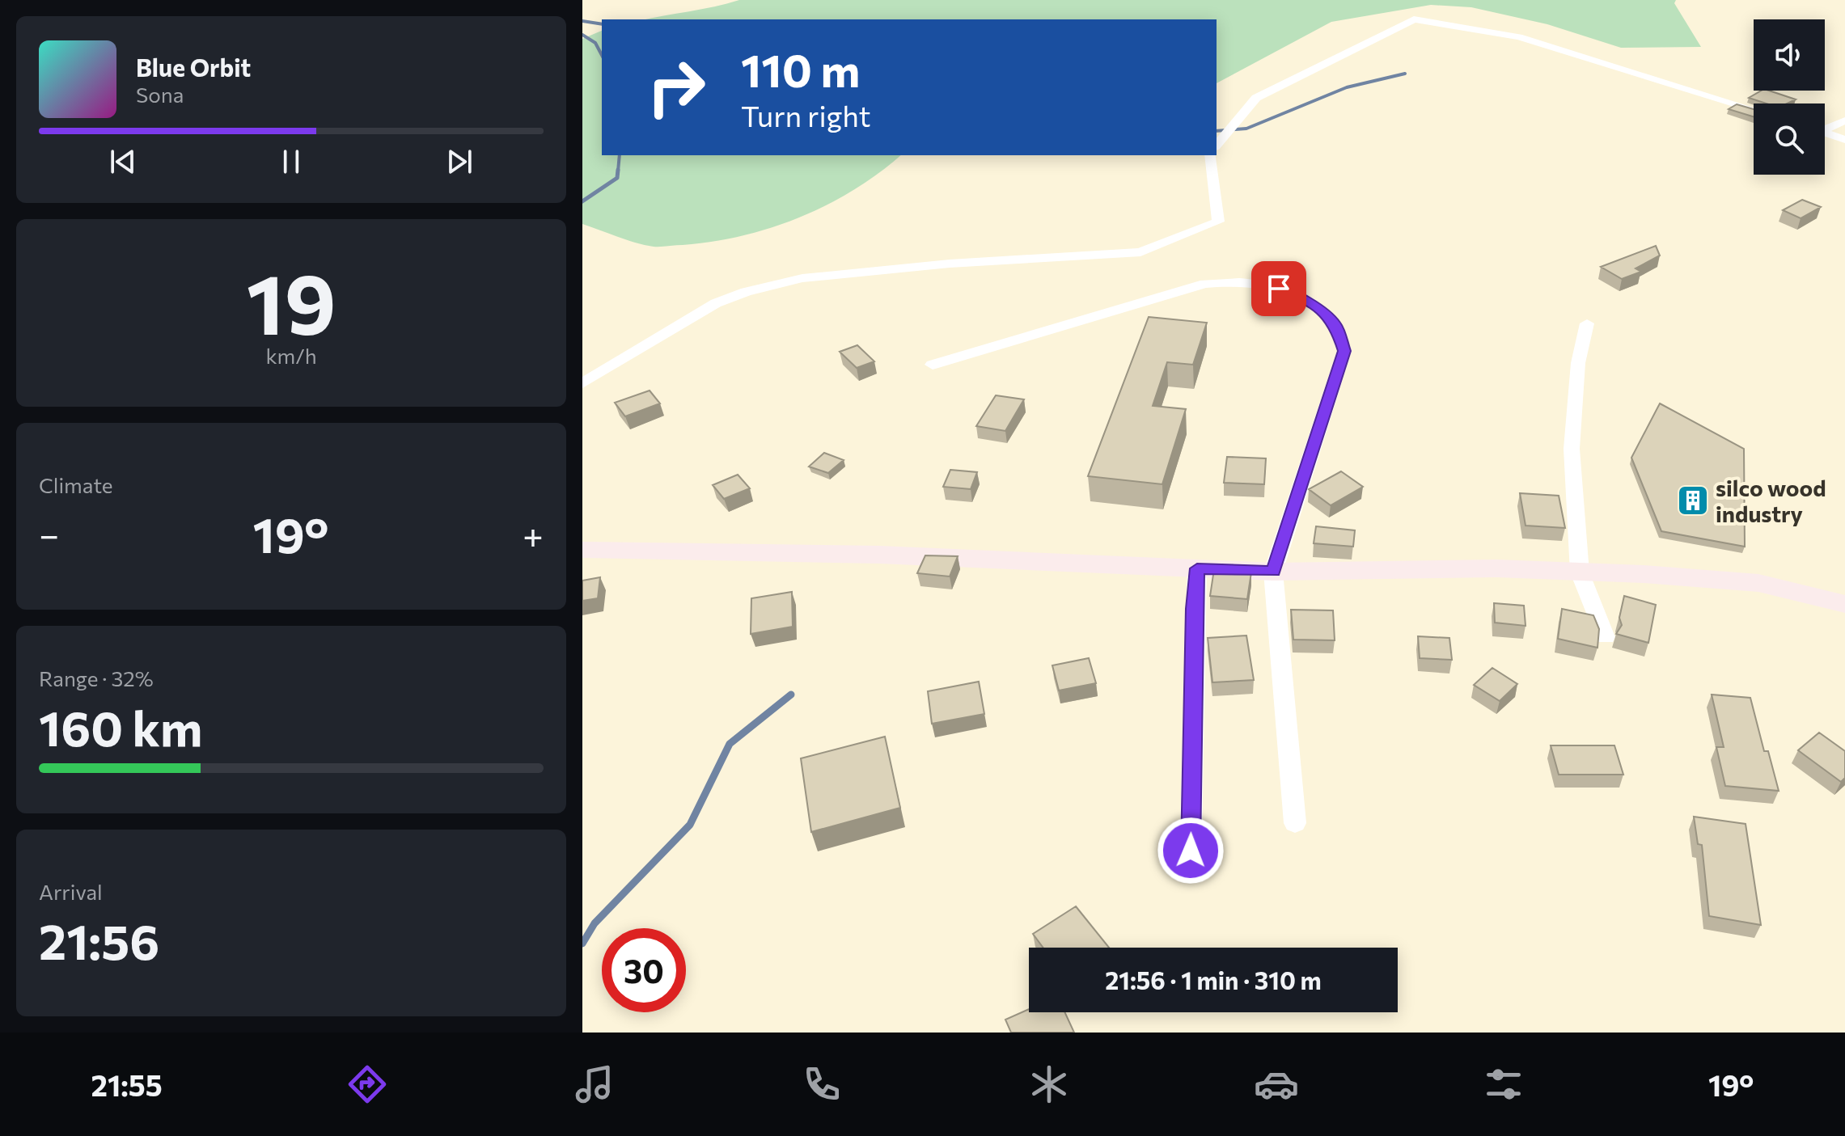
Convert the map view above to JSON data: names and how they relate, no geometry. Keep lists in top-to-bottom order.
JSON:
{
  "places": {
    "building": ["silco wood industry"]
  },
  "page": {
    "turn": ["110 m", "Turn right"],
    "song": ["Blue Orbit", "Sona"],
    "tile": [
      ["19", "km/h"],
      "Climate",
      ["Range · 32%", "160 km"],
      ["Arrival", "21:56"]
    ],
    "heat": ["−", "19°", "+"],
    "limit": "30",
    "trip": "21:56 · 1 min · 310 m",
    "tabs": ["21:55", "19°"]
  }
}
